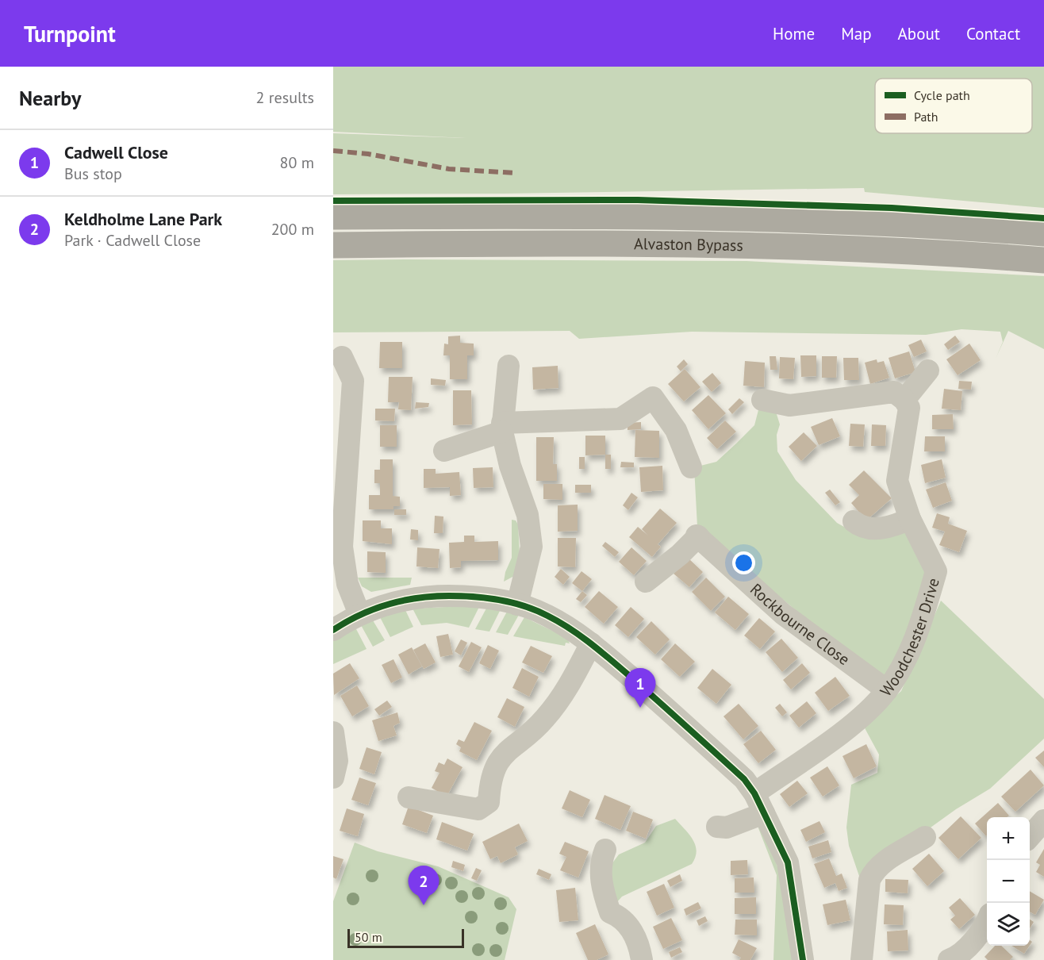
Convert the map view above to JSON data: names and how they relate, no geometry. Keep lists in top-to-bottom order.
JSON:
{
  "streets": {
    "highway": ["Alvaston Bypass"],
    "street": ["Rockbourne Close", "Woodchester Drive"]
  },
  "crossings": [
    ["Rockbourne Close", "Woodchester Drive"]
  ],
  "legend": ["Cycle path", "Path"],
  "scale_bar": "50 m",
  "page": {
    "header": "Turnpoint",
    "nav": [
      "Home",
      "Map",
      "About",
      "Contact"
    ],
    "heading": ["Nearby", "2 results"],
    "list": [
      {
        "mark": "1",
        "name": "Cadwell Close",
        "note": "Bus stop",
        "value": "80 m"
      },
      {
        "mark": "2",
        "name": "Keldholme Lane Park",
        "note": "Park · Cadwell Close",
        "value": "200 m"
      }
    ],
    "pins": ["1", "2"],
    "map_buttons": ["+", "−"],
    "scale": "50 m"
  }
}
